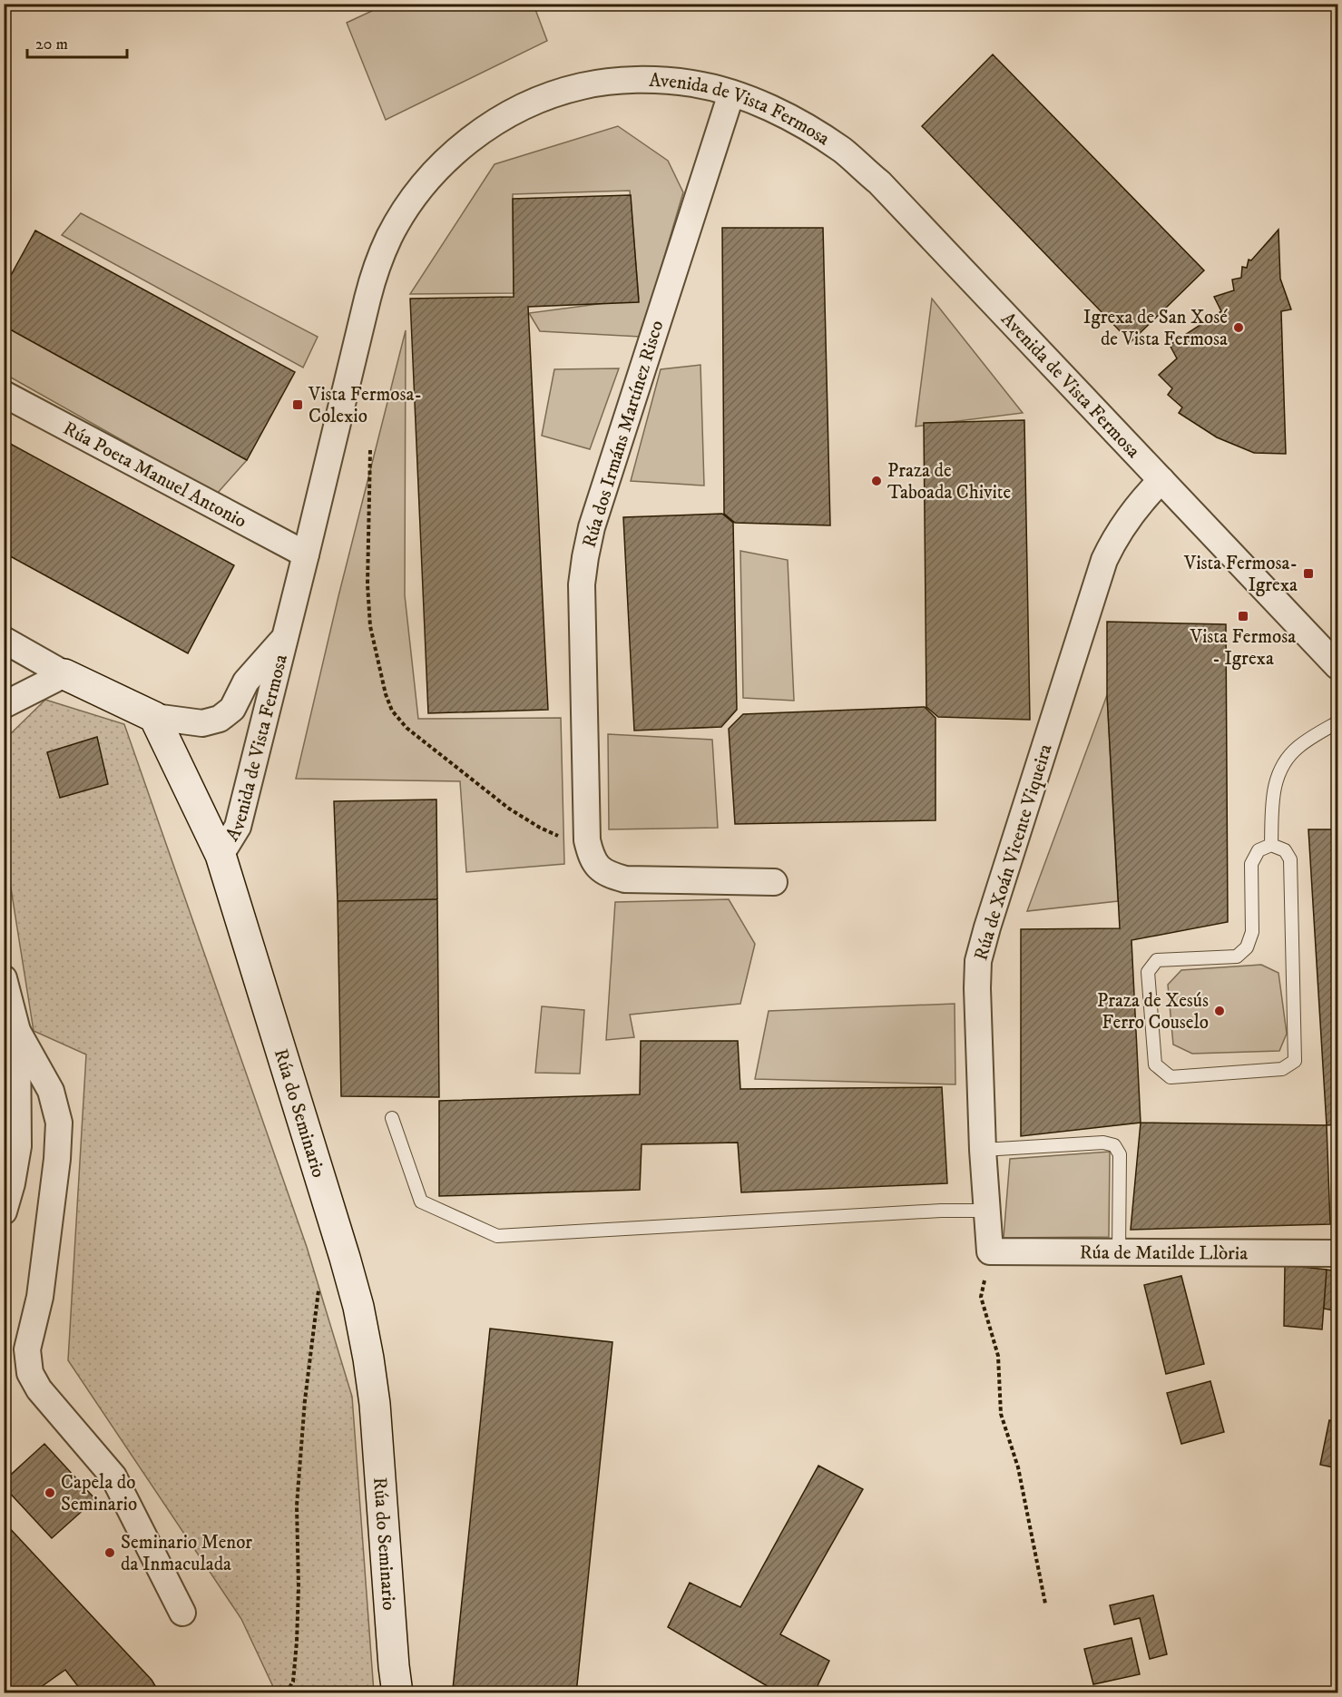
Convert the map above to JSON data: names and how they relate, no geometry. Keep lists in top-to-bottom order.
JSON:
{
  "streets": {
    "street": [
      "Avenida de Vista Fermosa",
      "Rúa dos Irmáns Martínez Risco",
      "Rúa Poeta Manuel Antonio",
      "Rúa de Xoán Vicente Viqueira",
      "Rúa do Seminario",
      "Rúa de Matilde Llòria"
    ]
  },
  "crossings": [
    ["Avenida de Vista Fermosa", "Rúa dos Irmáns Martínez Risco"],
    ["Avenida de Vista Fermosa", "Rúa Poeta Manuel Antonio"],
    ["Avenida de Vista Fermosa", "Rúa de Xoán Vicente Viqueira"],
    ["Avenida de Vista Fermosa", "Rúa do Seminario"],
    ["Rúa de Xoán Vicente Viqueira", "Rúa de Matilde Llòria"]
  ],
  "places": {
    "other": [
      "Igrexa de San Xosé de Vista Fermosa",
      "Praza de Taboada Chivite",
      "Praza de Xesús Ferro Couselo",
      "Capela do Seminario",
      "Seminario Menor da Inmaculada"
    ],
    "transit": ["Vista Fermosa- Colexio", "Vista Fermosa- Igrexa", "Vista Fermosa - Igrexa"]
  },
  "scale_bar": "20 m"
}
